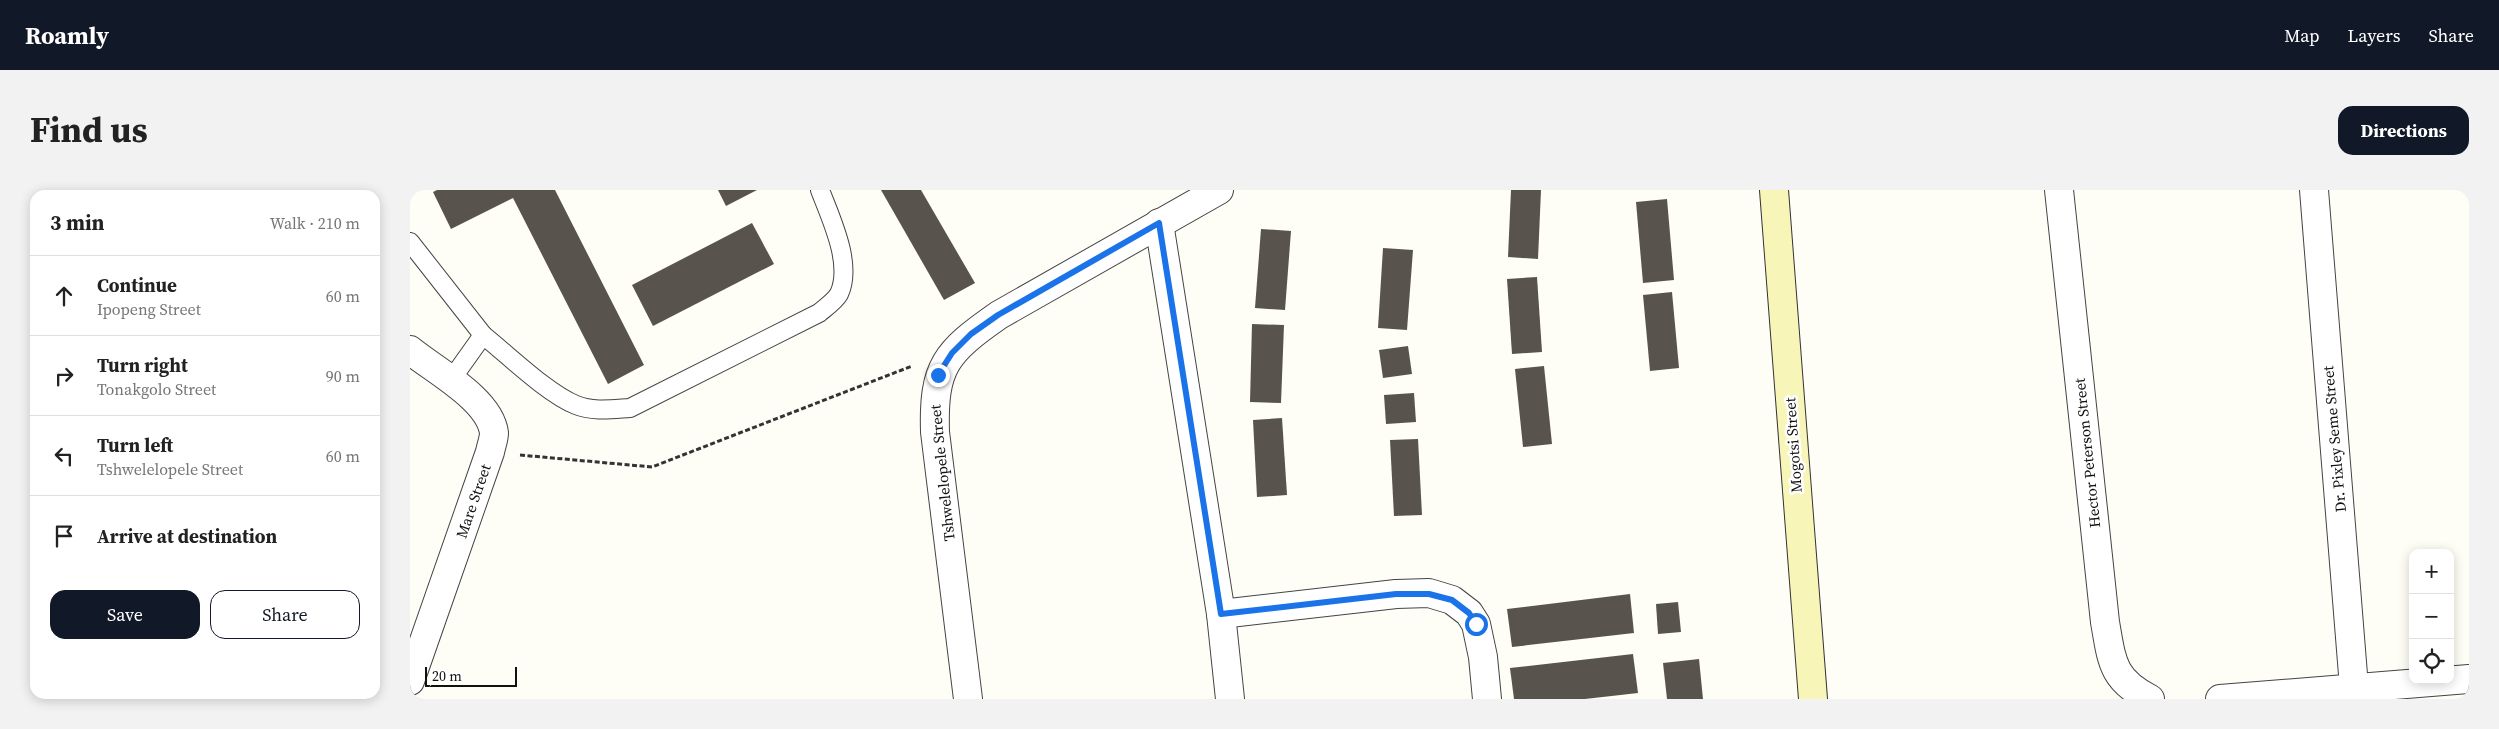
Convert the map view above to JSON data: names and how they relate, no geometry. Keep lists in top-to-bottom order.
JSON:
{
  "streets": {
    "street": [
      "Dr. Pixley Seme Street",
      "Mogotsi Street",
      "Hector Peterson Street",
      "Tshwelelopele Street",
      "Mare Street"
    ]
  },
  "scale_bar": "20 m",
  "page": {
    "header": "Roamly",
    "nav": ["Map", "Layers", "Share"],
    "title": "Find us",
    "buttons": [
      "Directions",
      ["Save", "Share"]
    ],
    "heading": ["3 min", "Walk · 210 m"],
    "list": [
      ["Continue", "Ipopeng Street", "60 m"],
      ["Turn right", "Tonakgolo Street", "90 m"],
      ["Turn left", "Tshwelelopele Street", "60 m"],
      "Arrive at destination"
    ],
    "map_buttons": ["+", "−"],
    "scale": "20 m"
  }
}
